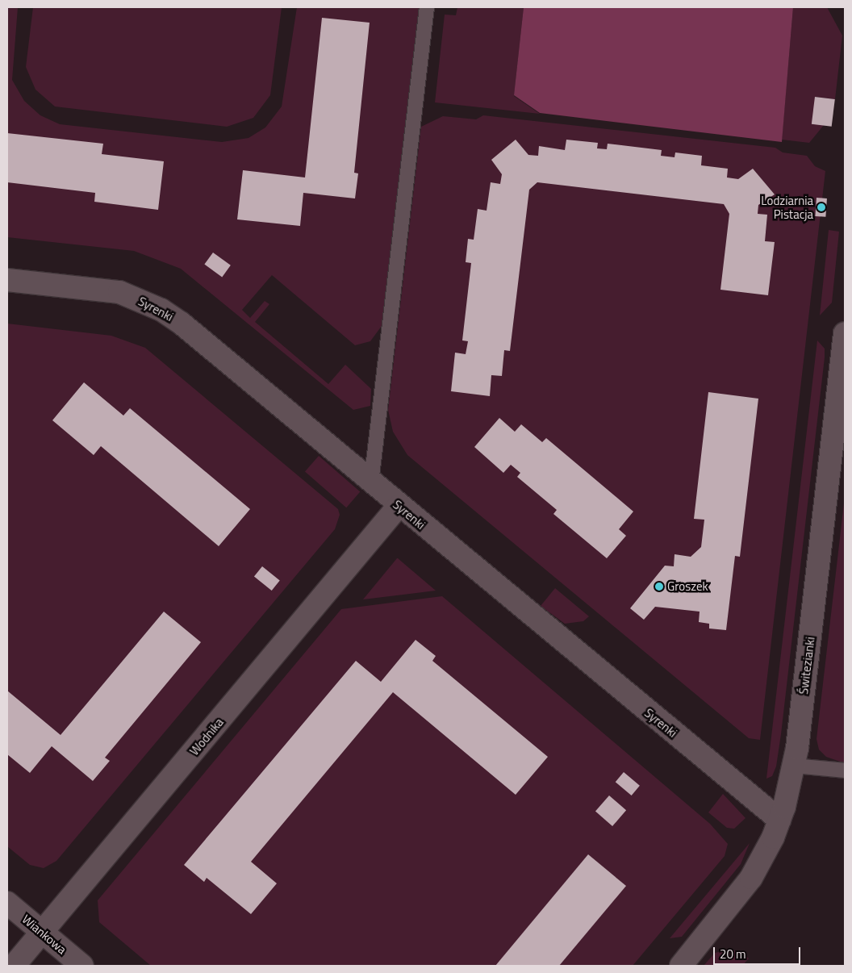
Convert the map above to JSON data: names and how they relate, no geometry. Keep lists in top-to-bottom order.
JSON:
{
  "streets": {
    "street": [
      "Syrenki",
      "Świtezianki",
      "Wodnika",
      "Wiankowa"
    ]
  },
  "crossings": [
    ["Syrenki", "Świtezianki"],
    ["Syrenki", "Wodnika"],
    ["Wodnika", "Wiankowa"]
  ],
  "places": ["Lodziarnia Pistacja", "Groszek"],
  "scale_bar": "20 m"
}
